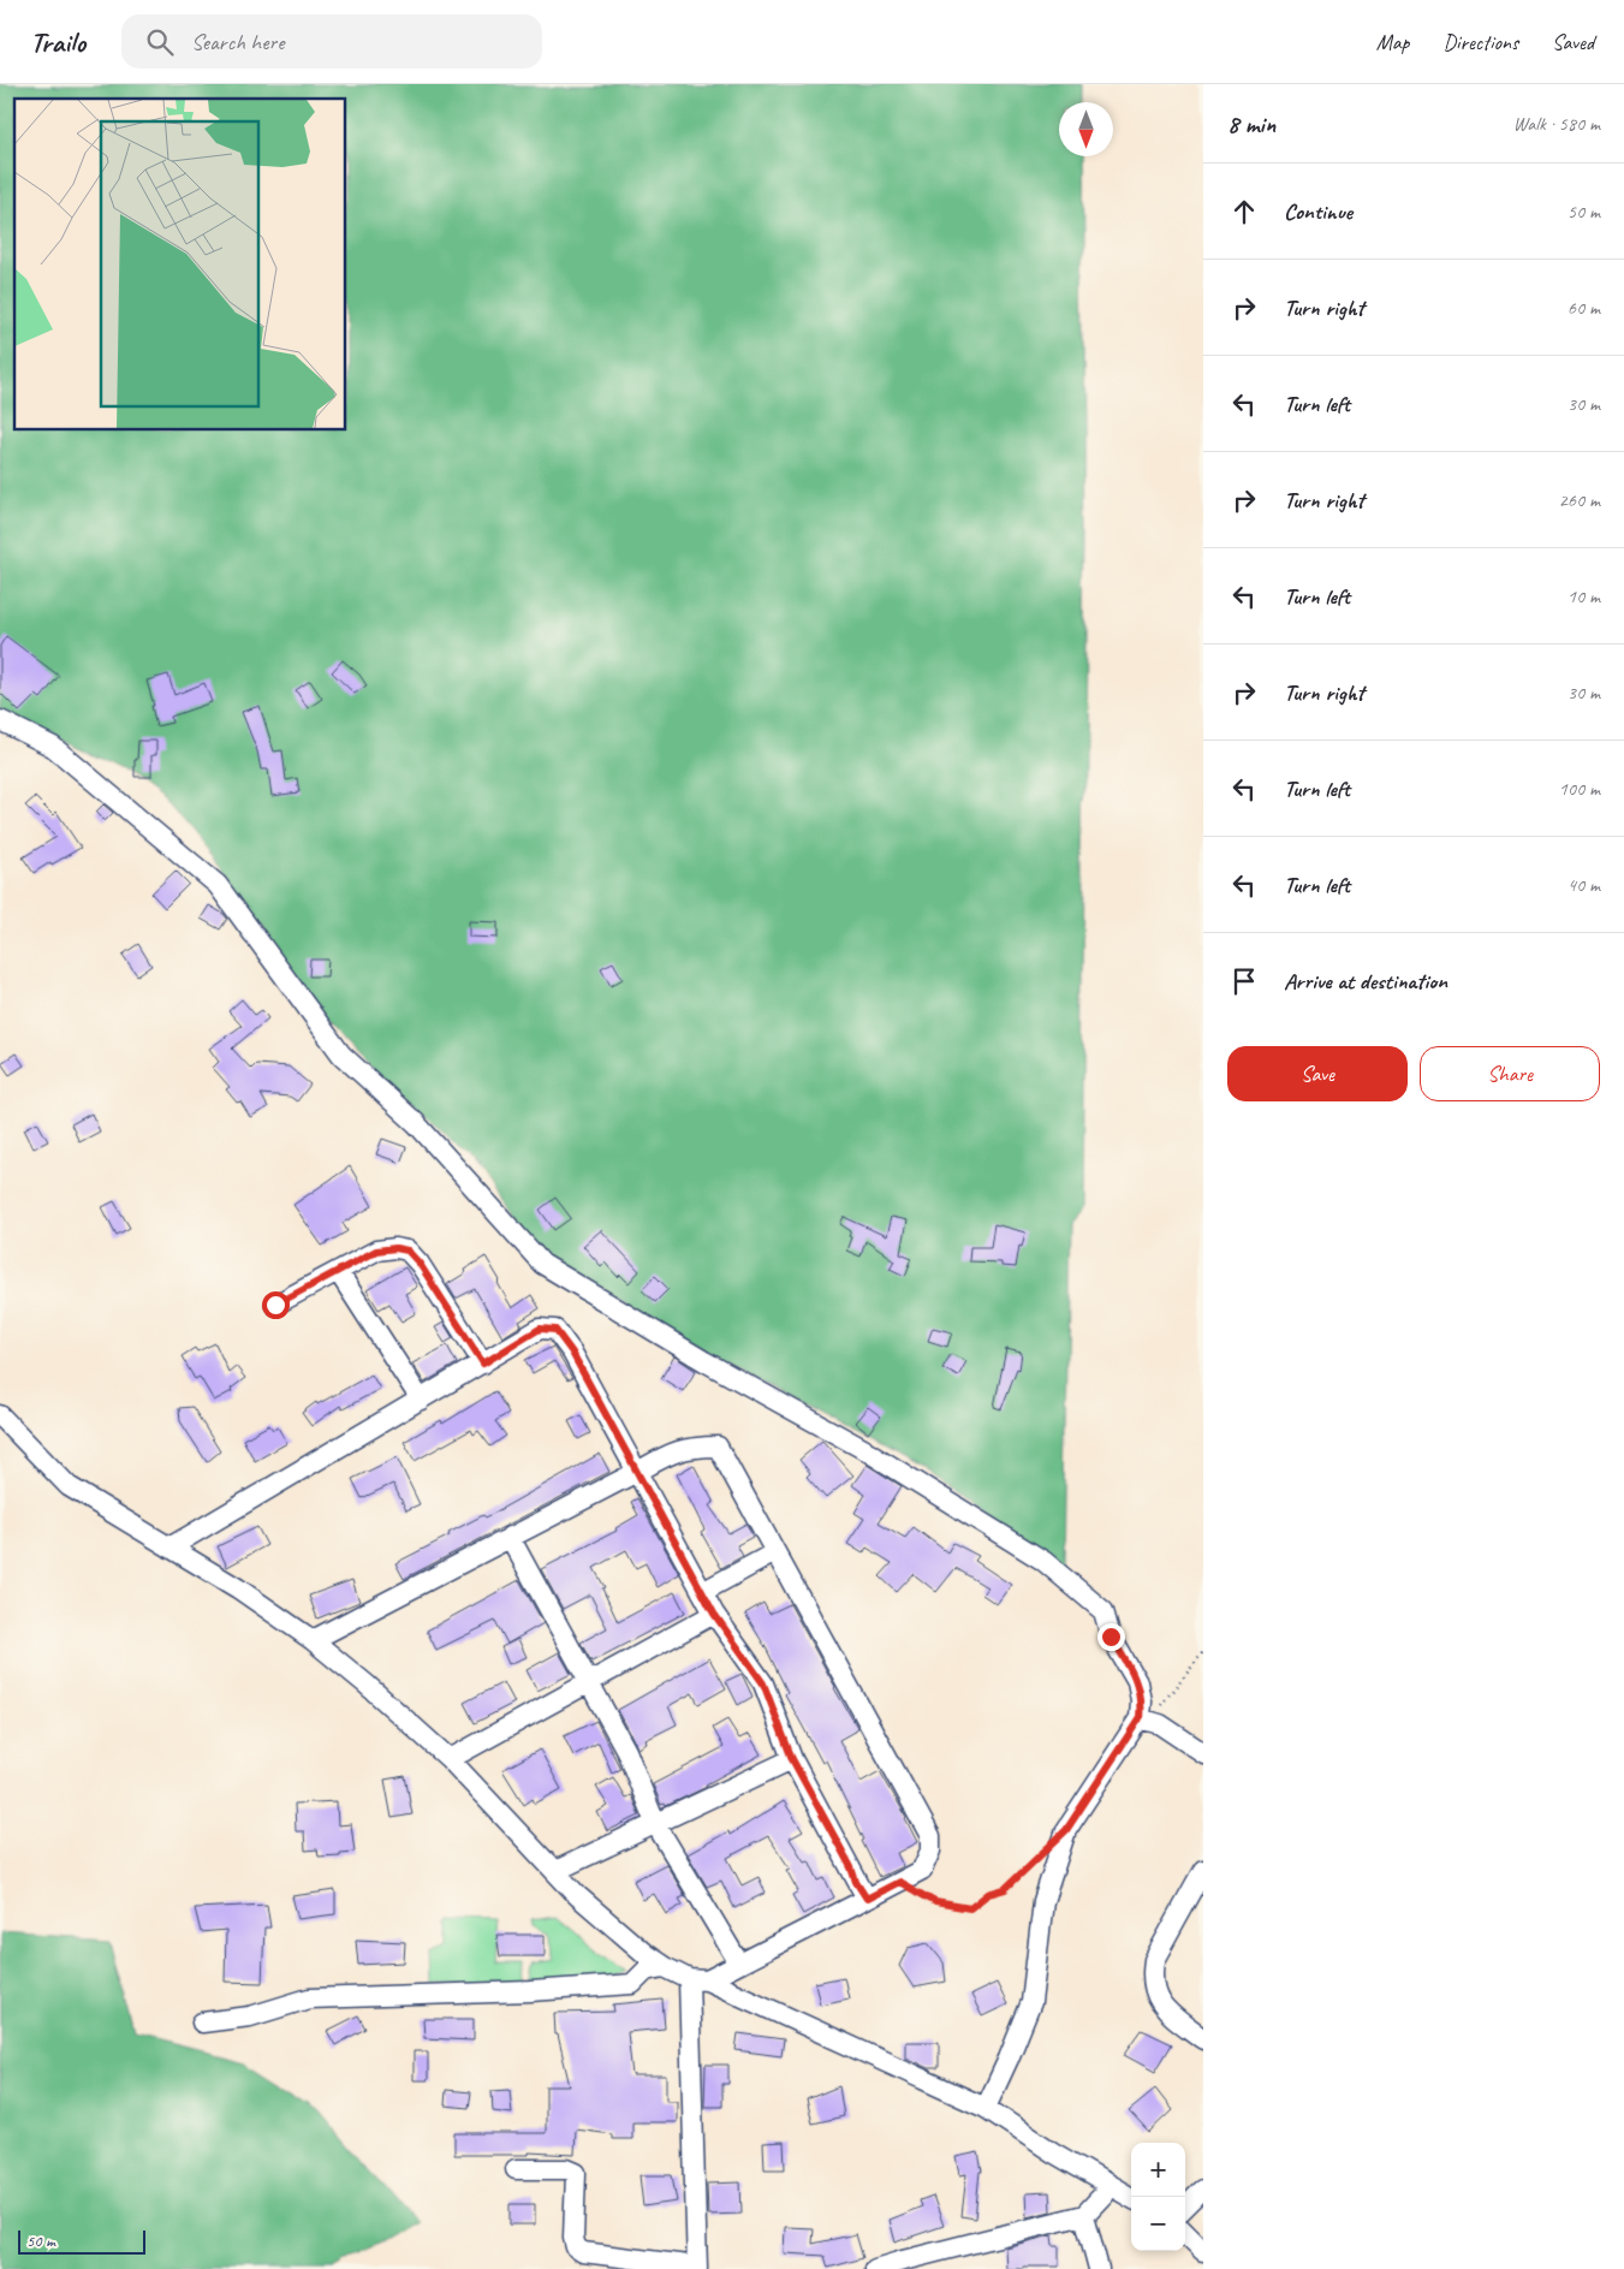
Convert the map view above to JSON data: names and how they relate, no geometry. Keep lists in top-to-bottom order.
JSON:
{
  "scale_bar": "50 m",
  "north": "bottom",
  "page": {
    "header": "Trailo",
    "search": "Search here",
    "nav": ["Map", "Directions", "Saved"],
    "heading": ["8 min", "Walk · 580 m"],
    "list": [
      ["Continue", "50 m"],
      ["Turn right", "60 m"],
      ["Turn left", "30 m"],
      ["Turn right", "260 m"],
      ["Turn left", "10 m"],
      ["Turn right", "30 m"],
      ["Turn left", "100 m"],
      ["Turn left", "40 m"],
      "Arrive at destination"
    ],
    "buttons": ["Save", "Share"],
    "map_buttons": ["+", "−"],
    "scale": "50 m"
  }
}
